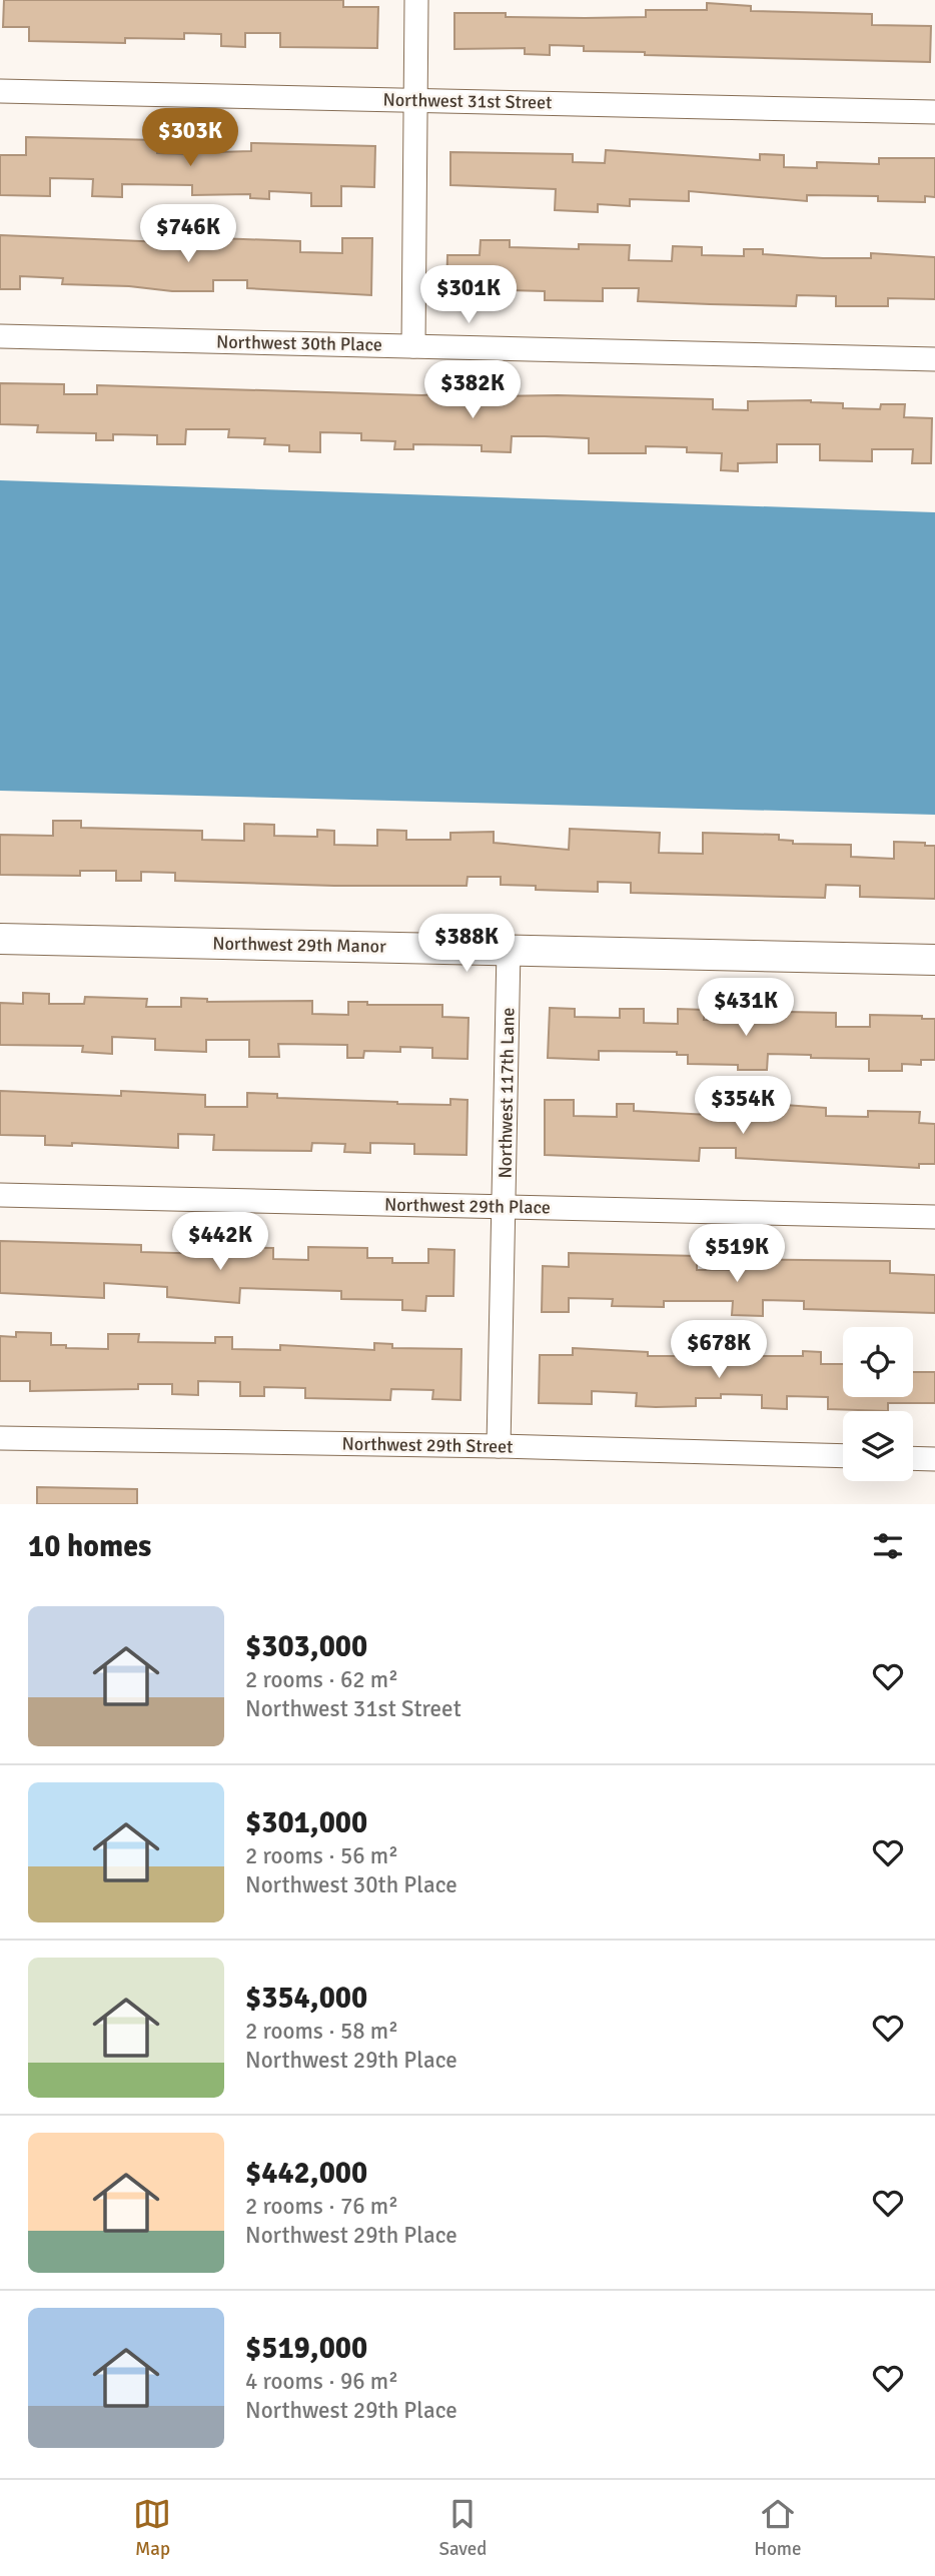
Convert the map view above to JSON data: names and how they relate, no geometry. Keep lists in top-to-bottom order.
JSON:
{
  "streets": {
    "street": [
      "Northwest 31st Street",
      "Northwest 30th Place",
      "Northwest 29th Manor",
      "Northwest 117th Lane",
      "Northwest 29th Place",
      "Northwest 29th Street"
    ]
  },
  "crossings": [
    ["Northwest 29th Manor", "Northwest 117th Lane"],
    ["Northwest 117th Lane", "Northwest 29th Place"],
    ["Northwest 117th Lane", "Northwest 29th Street"]
  ],
  "page": {
    "price": [
      "$303K",
      "$746K",
      "$301K",
      "$382K",
      "$388K",
      "$431K",
      "$354K",
      "$442K",
      "$519K",
      "$678K"
    ],
    "heading": "10 homes",
    "list": [
      {
        "name": "$303,000",
        "note": "2 rooms · 62 m² · Northwest 31st Street"
      },
      {
        "name": "$301,000",
        "note": "2 rooms · 56 m² · Northwest 30th Place"
      },
      {
        "name": "$354,000",
        "note": "2 rooms · 58 m² · Northwest 29th Place"
      },
      {
        "name": "$442,000",
        "note": "2 rooms · 76 m² · Northwest 29th Place"
      },
      {
        "name": "$519,000",
        "note": "4 rooms · 96 m² · Northwest 29th Place"
      }
    ],
    "tabs": ["Map", "Saved", "Home"]
  }
}
